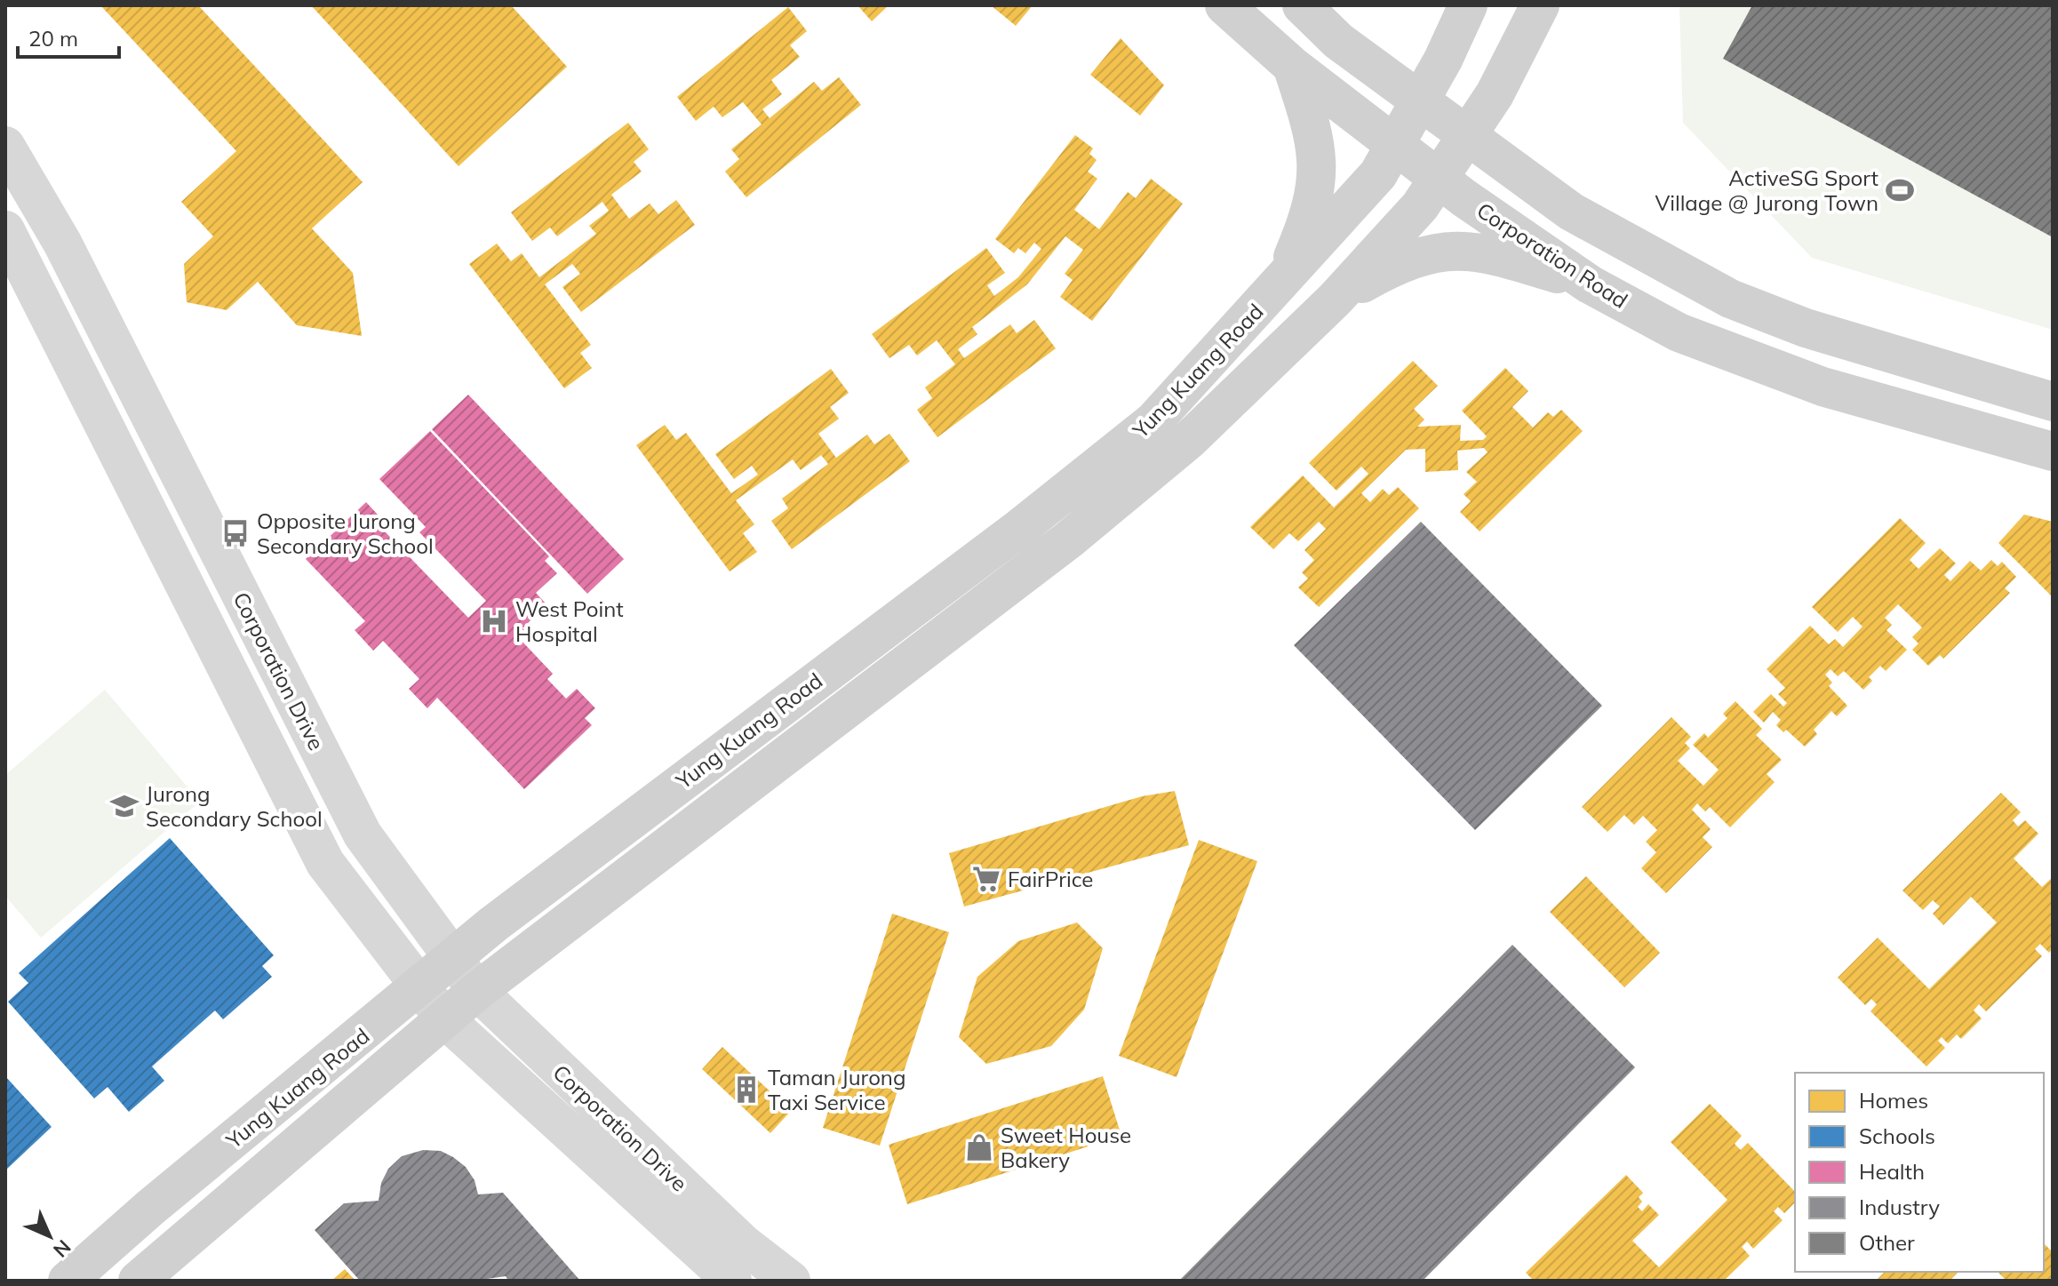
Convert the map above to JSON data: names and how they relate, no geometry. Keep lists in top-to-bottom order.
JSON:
{
  "streets": {
    "street": ["Corporation Road", "Yung Kuang Road", "Corporation Drive"]
  },
  "crossings": [
    ["Corporation Road", "Yung Kuang Road"],
    ["Yung Kuang Road", "Corporation Drive"]
  ],
  "places": {
    "sports": ["ActiveSG Sport Village @ Jurong Town"],
    "bus stop": ["Opposite Jurong Secondary School"],
    "hospital": ["West Point Hospital"],
    "school or university": ["Jurong Secondary School"],
    "supermarket": ["FairPrice"],
    "building": ["Taman Jurong Taxi Service"],
    "shop": ["Sweet House Bakery"]
  },
  "legend": [
    "Homes",
    "Schools",
    "Health",
    "Industry",
    "Other"
  ],
  "scale_bar": "20 m",
  "north": "bottom right"
}
